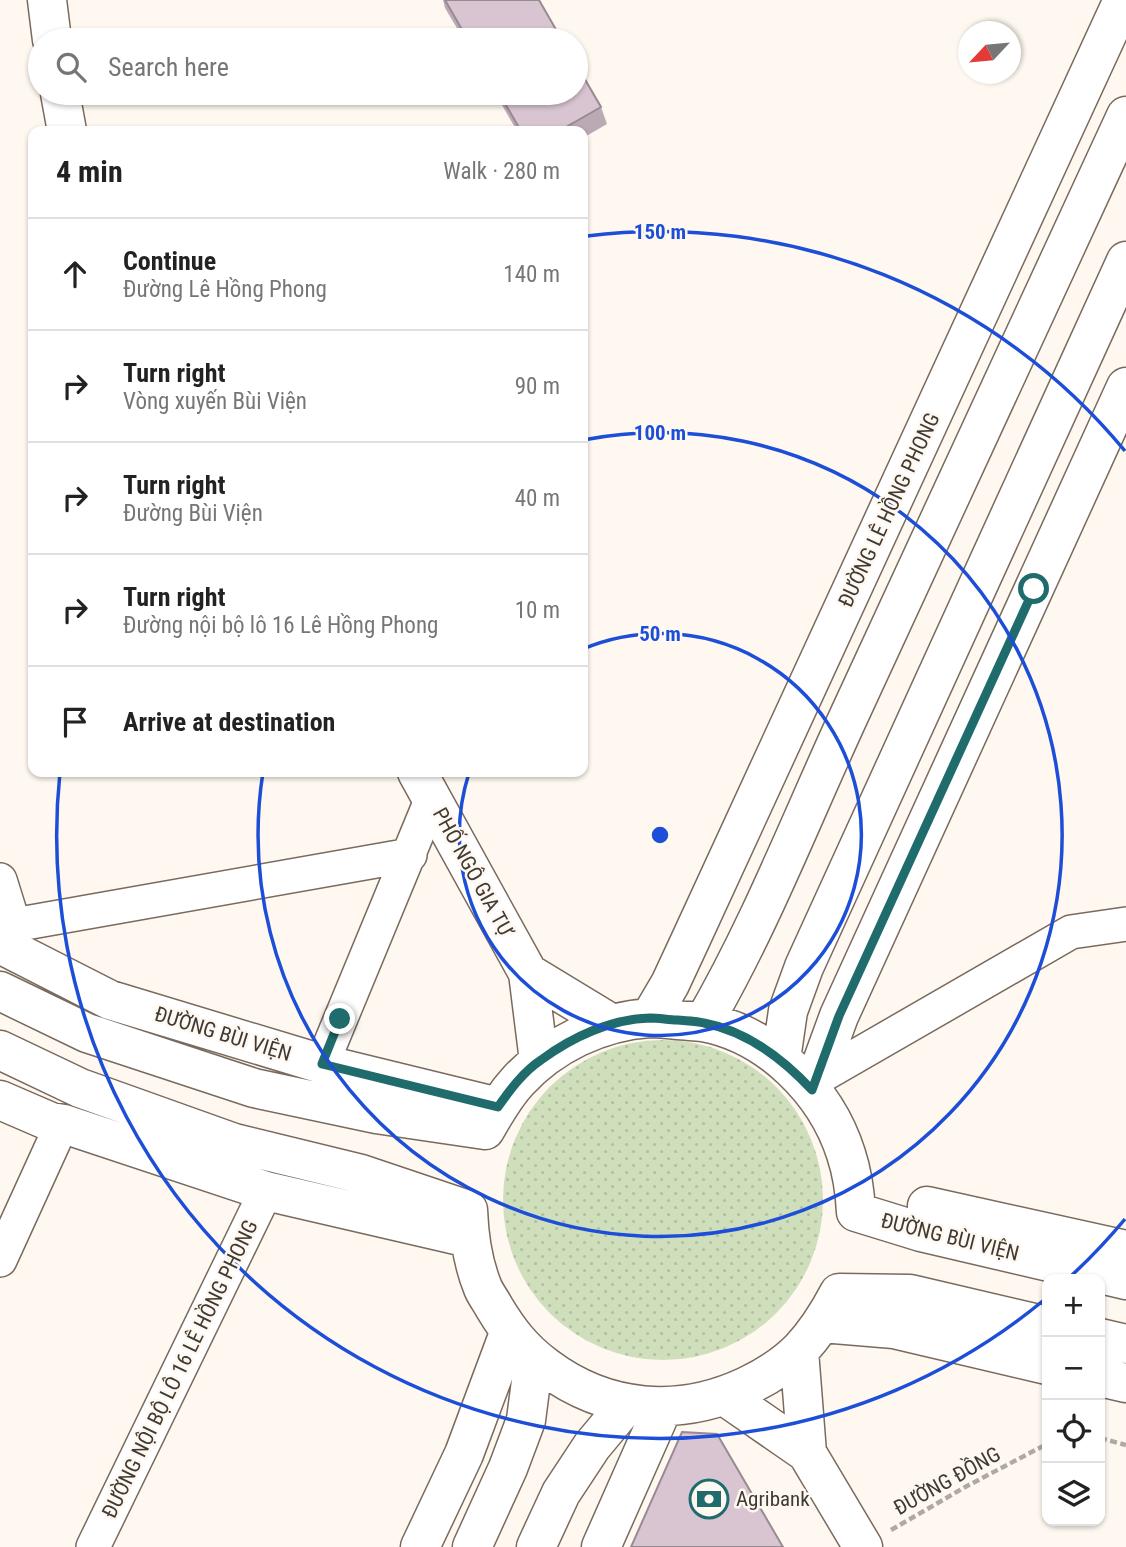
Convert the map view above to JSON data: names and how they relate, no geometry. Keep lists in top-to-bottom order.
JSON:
{
  "streets": {
    "main road": ["ĐƯỜNG LÊ HỒNG PHONG", "PHỐ NGÔ GIA TỰ", "ĐƯỜNG BÙI VIỆN"],
    "street": ["ĐƯỜNG NỘI BỘ LÔ 16 LÊ HỒNG PHONG"],
    "path": ["ĐƯỜNG ĐỒNG"]
  },
  "places": {
    "bank": ["Agribank"]
  },
  "north": "bottom left",
  "page": {
    "search": "Search here",
    "heading": ["4 min", "Walk · 280 m"],
    "list": [
      ["Continue", "Đường Lê Hồng Phong", "140 m"],
      ["Turn right", "Vòng xuyến Bùi Viện", "90 m"],
      ["Turn right", "Đường Bùi Viện", "40 m"],
      ["Turn right", "Đường nội bộ lô 16 Lê Hồng Phong", "10 m"],
      "Arrive at destination"
    ],
    "map_buttons": ["+", "−"]
  },
  "rings": ["150 m", "100 m", "50 m"]
}
